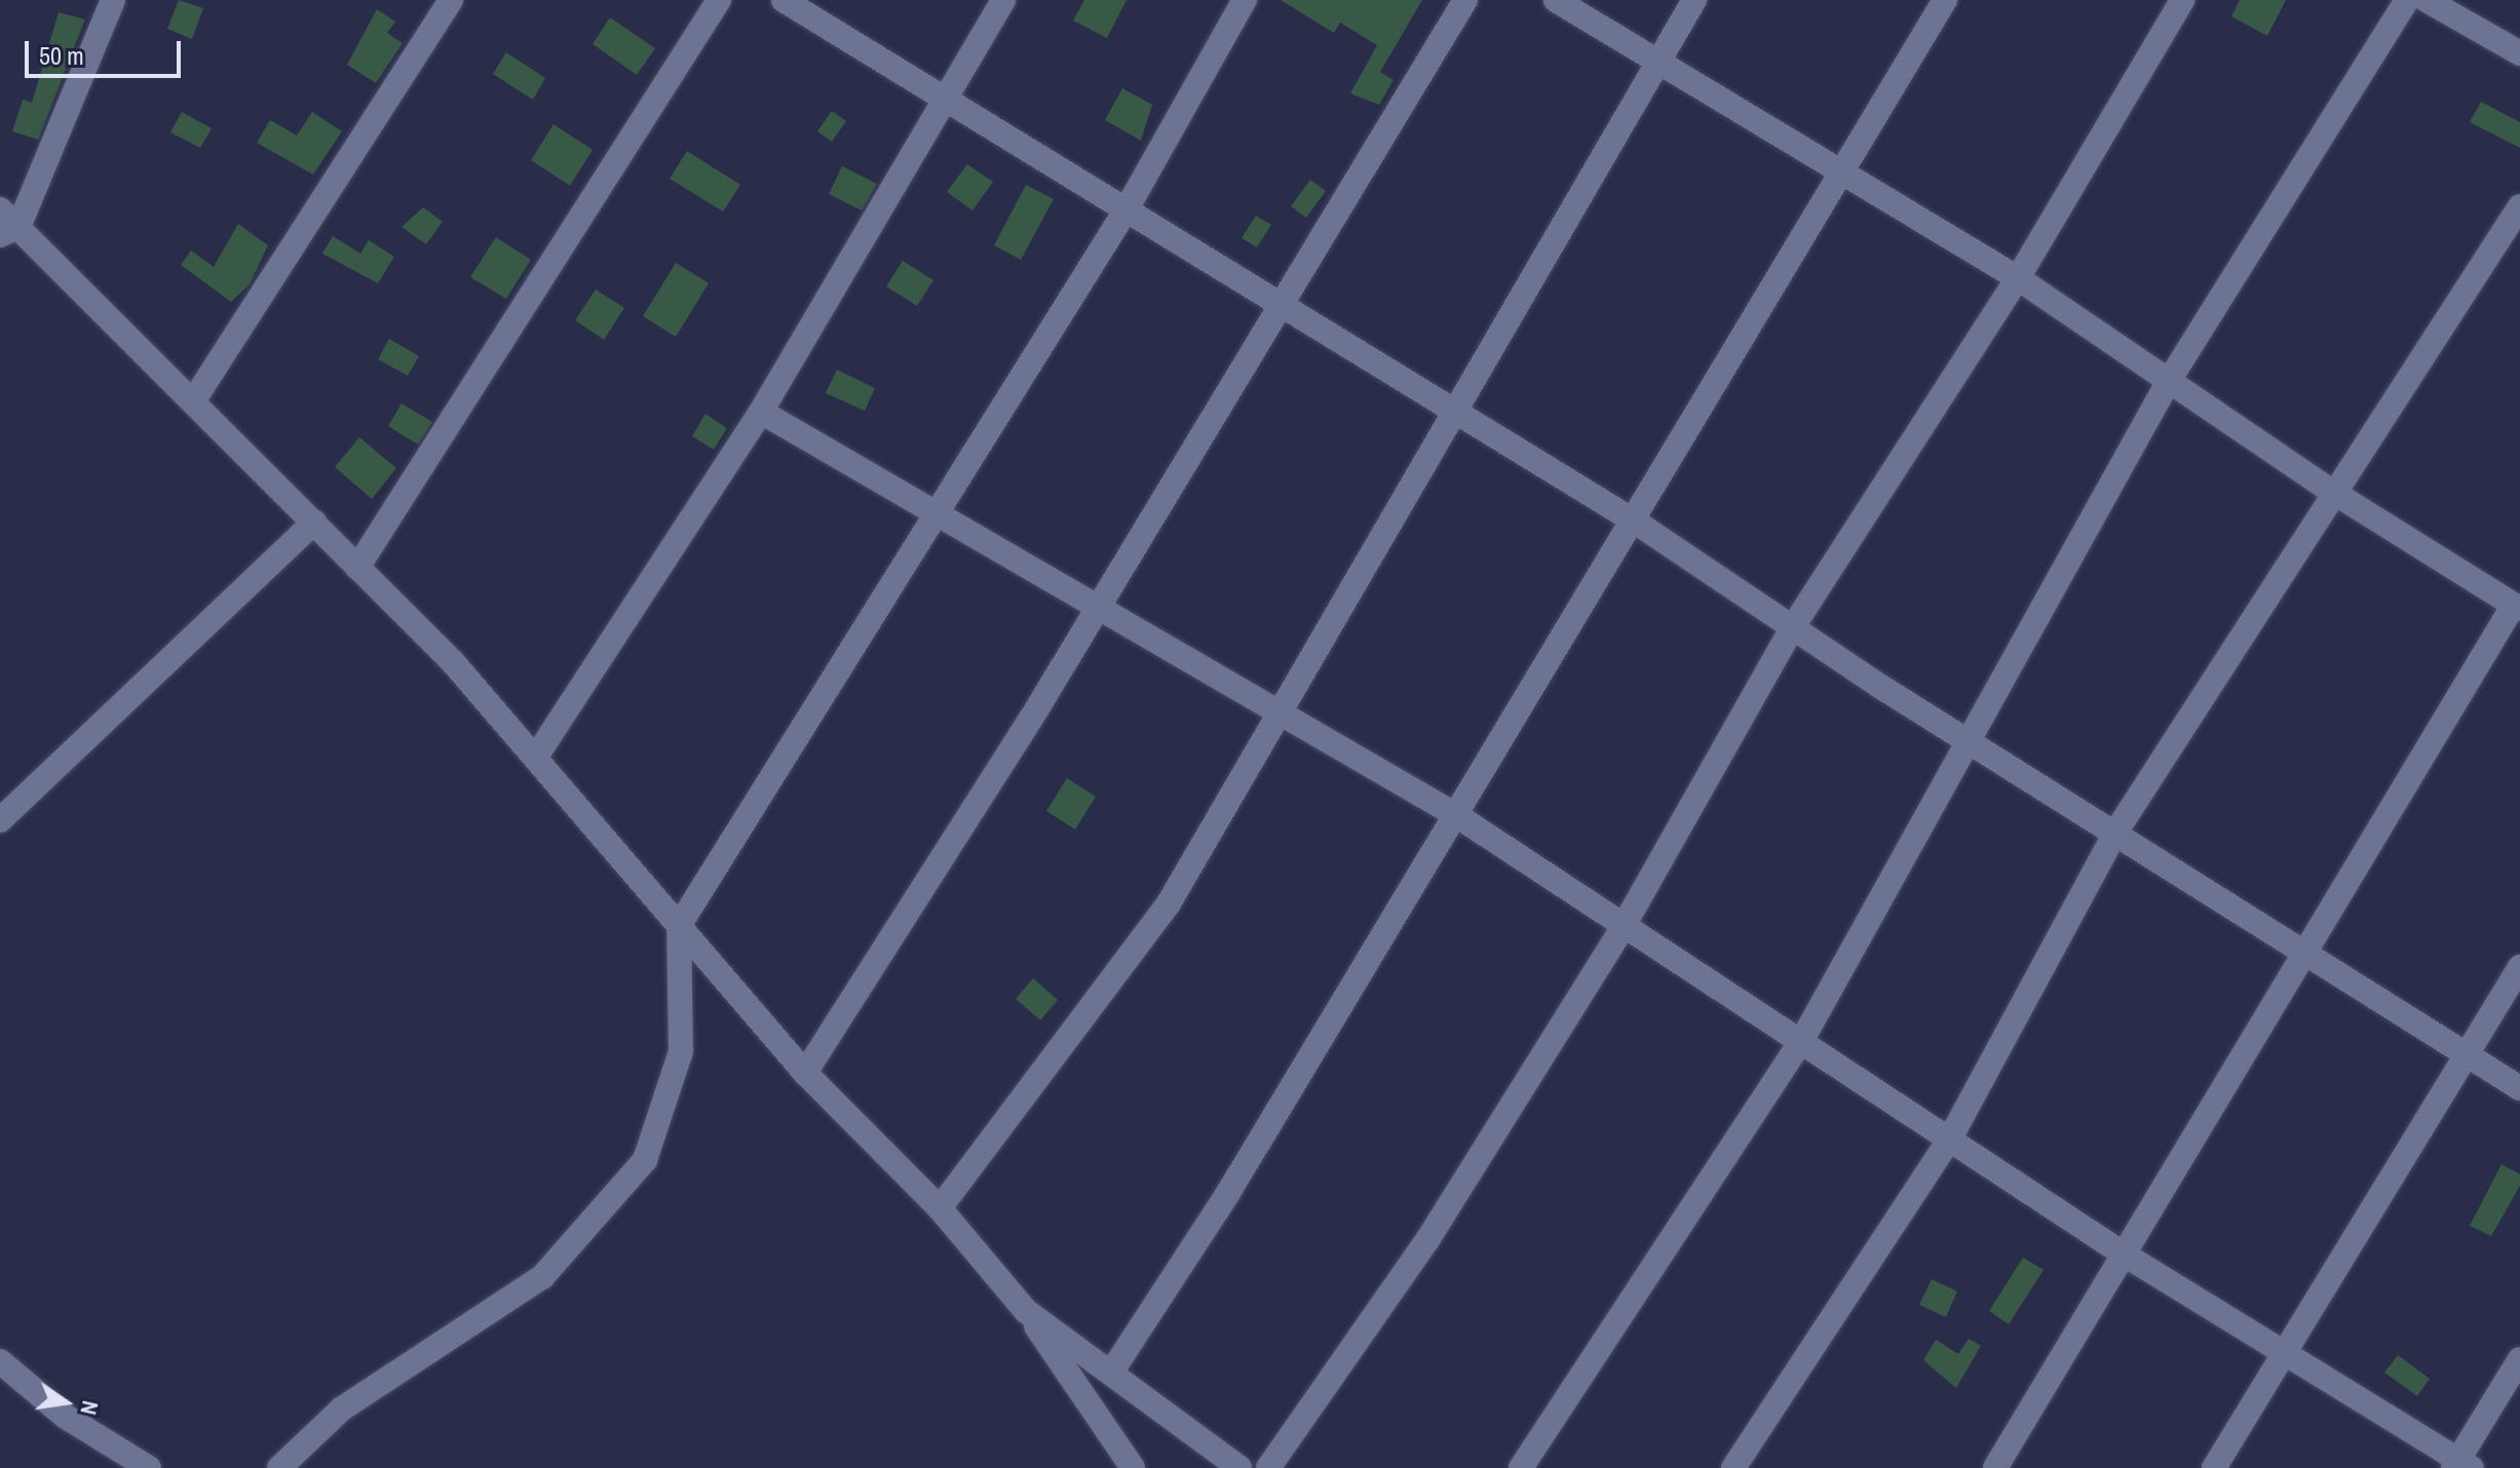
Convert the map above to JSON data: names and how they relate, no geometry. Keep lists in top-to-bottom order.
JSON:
{
  "scale_bar": "50 m",
  "north": "right"
}
